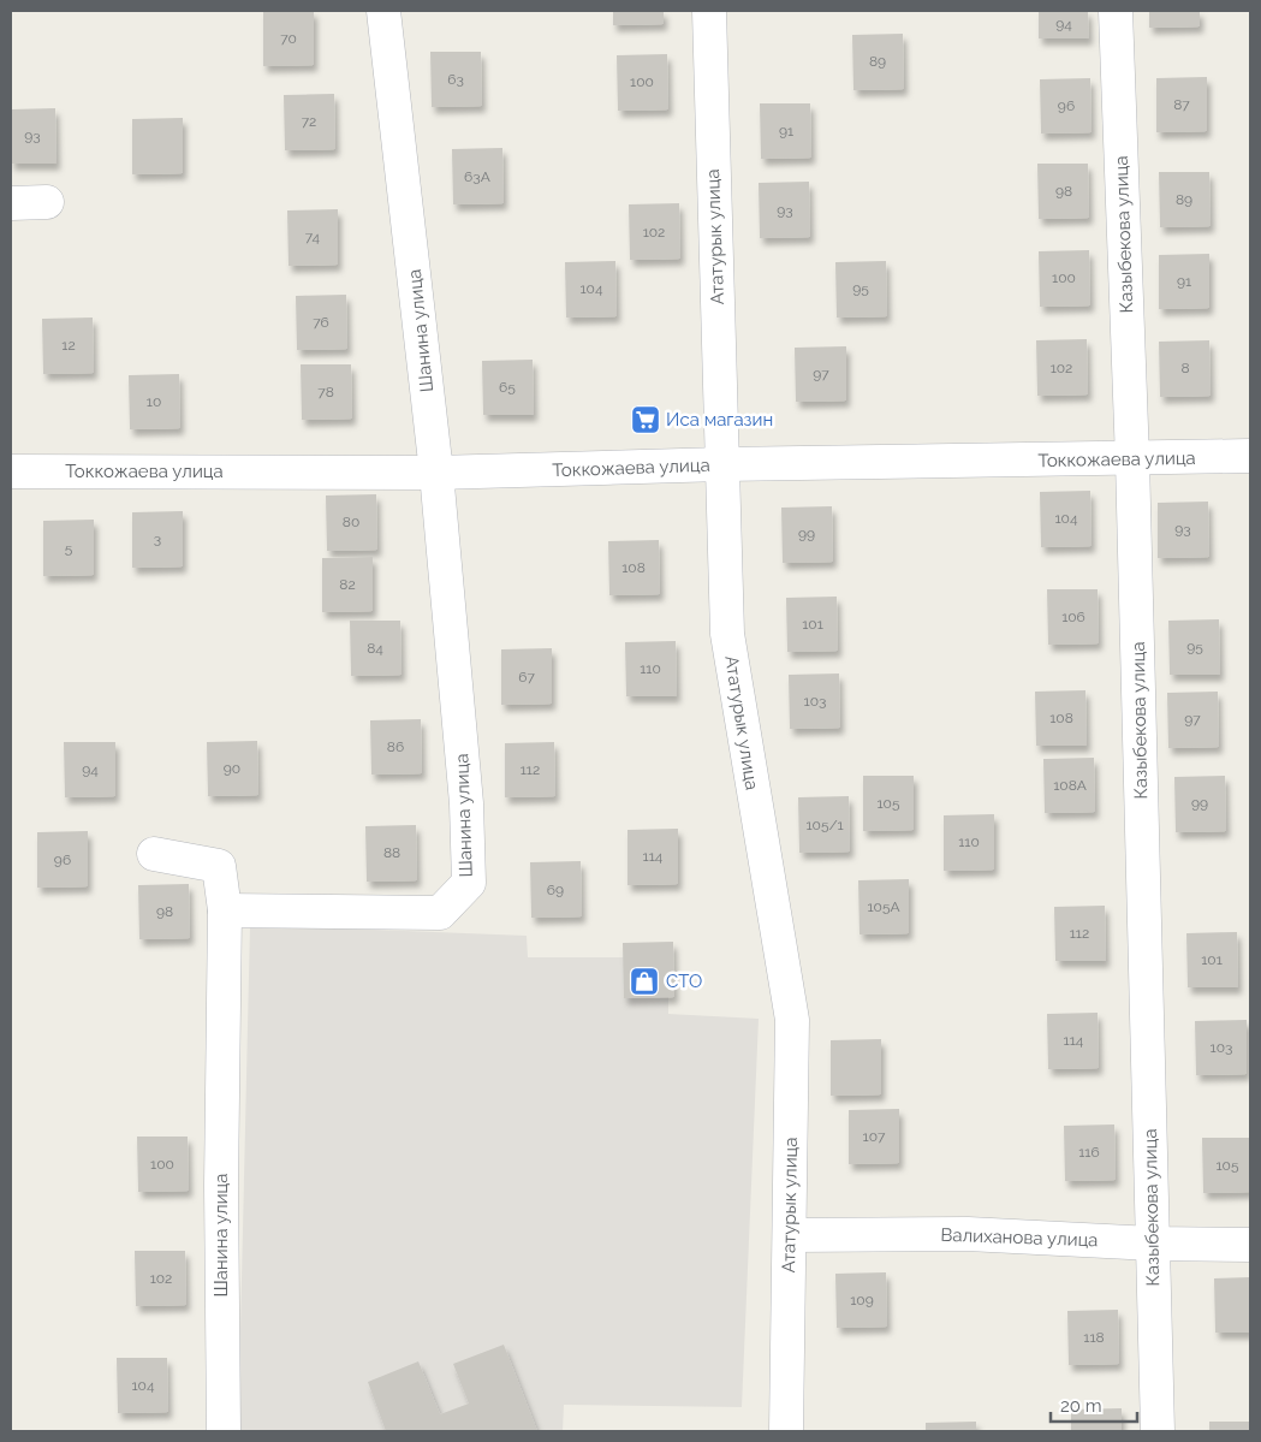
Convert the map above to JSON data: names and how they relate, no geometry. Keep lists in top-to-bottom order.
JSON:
{
  "streets": {
    "street": [
      "Казыбекова улица",
      "Ататурык улица",
      "Шанина улица",
      "Токкожаева улица",
      "Валиханова улица"
    ]
  },
  "crossings": [
    ["Казыбекова улица", "Токкожаева улица"],
    ["Казыбекова улица", "Валиханова улица"],
    ["Ататурык улица", "Токкожаева улица"],
    ["Ататурык улица", "Валиханова улица"],
    ["Шанина улица", "Токкожаева улица"]
  ],
  "places": {
    "supermarket": ["Иса магазин"],
    "shop": ["СТО"]
  },
  "house_numbers": [
    "94",
    "70",
    "89",
    "63",
    "100",
    "87",
    "96",
    "72",
    "91",
    "93",
    "63А",
    "98",
    "89",
    "93",
    "102",
    "74",
    "100",
    "91",
    "104",
    "95",
    "76",
    "12",
    "102",
    "8",
    "97",
    "65",
    "78",
    "10",
    "104",
    "80",
    "93",
    "99",
    "3",
    "5",
    "108",
    "82",
    "106",
    "101",
    "95",
    "84",
    "110",
    "67",
    "103",
    "108",
    "97",
    "86",
    "90",
    "94",
    "112",
    "108А",
    "105",
    "99",
    "105/1",
    "110",
    "88",
    "114",
    "96",
    "69",
    "105А",
    "98",
    "112",
    "101",
    "114",
    "103",
    "107",
    "116",
    "100",
    "105",
    "102",
    "109",
    "118",
    "104"
  ],
  "scale_bar": "20 m"
}
